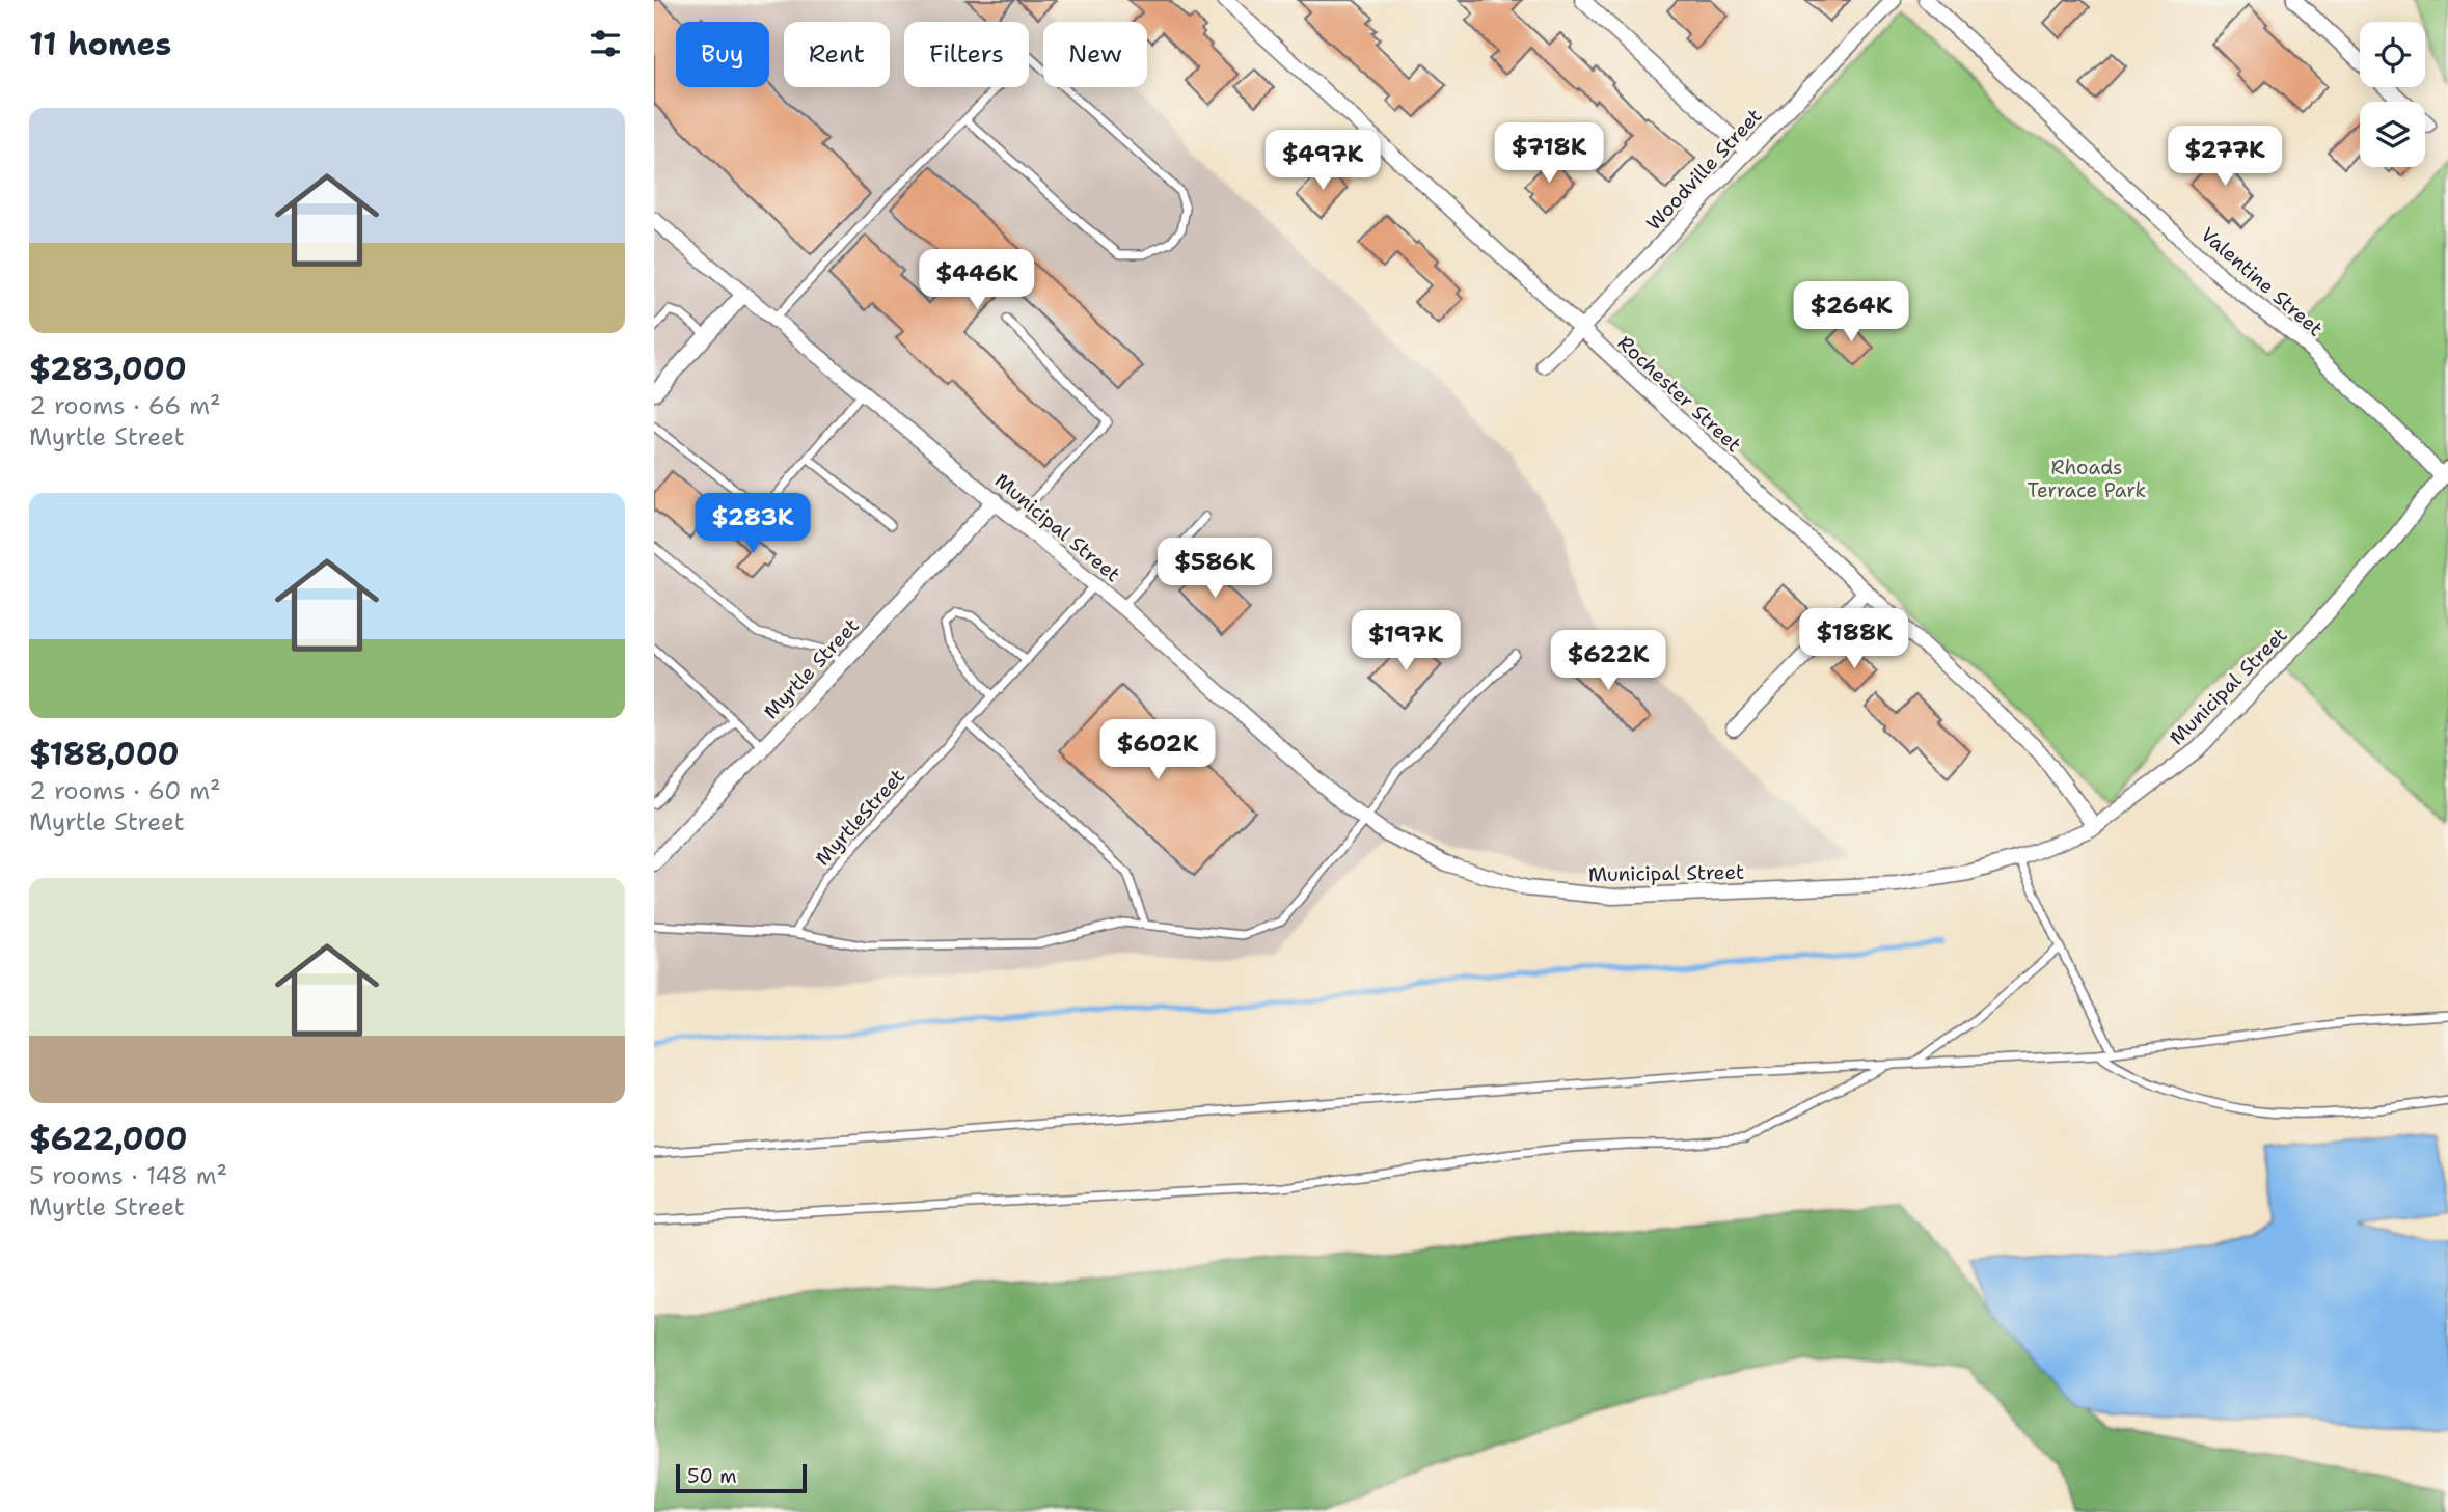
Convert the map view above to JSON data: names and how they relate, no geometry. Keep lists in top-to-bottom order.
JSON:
{
  "streets": {
    "street": [
      "Woodville Street",
      "Valentine Street",
      "Rochester Street",
      "Municipal Street",
      "Myrtle Street"
    ],
    "lane": ["MyrtleStreet"]
  },
  "crossings": [
    ["Woodville Street", "Rochester Street"],
    ["Valentine Street", "Municipal Street"],
    ["Rochester Street", "Municipal Street"],
    ["Municipal Street", "Myrtle Street"],
    ["Municipal Street", "MyrtleStreet"]
  ],
  "parks": ["Rhoads Terrace Park"],
  "scale_bar": "50 m",
  "page": {
    "heading": "11 homes",
    "chip": [
      "Buy",
      "Rent",
      "Filters",
      "New"
    ],
    "list": [
      {
        "name": "$283,000",
        "note": "2 rooms · 66 m² · Myrtle Street"
      },
      {
        "name": "$188,000",
        "note": "2 rooms · 60 m² · Myrtle Street"
      },
      {
        "name": "$622,000",
        "note": "5 rooms · 148 m² · Myrtle Street"
      }
    ],
    "price": [
      "$718K",
      "$277K",
      "$497K",
      "$446K",
      "$264K",
      "$283K",
      "$586K",
      "$188K",
      "$197K",
      "$622K",
      "$602K"
    ],
    "scale": "50 m"
  }
}
